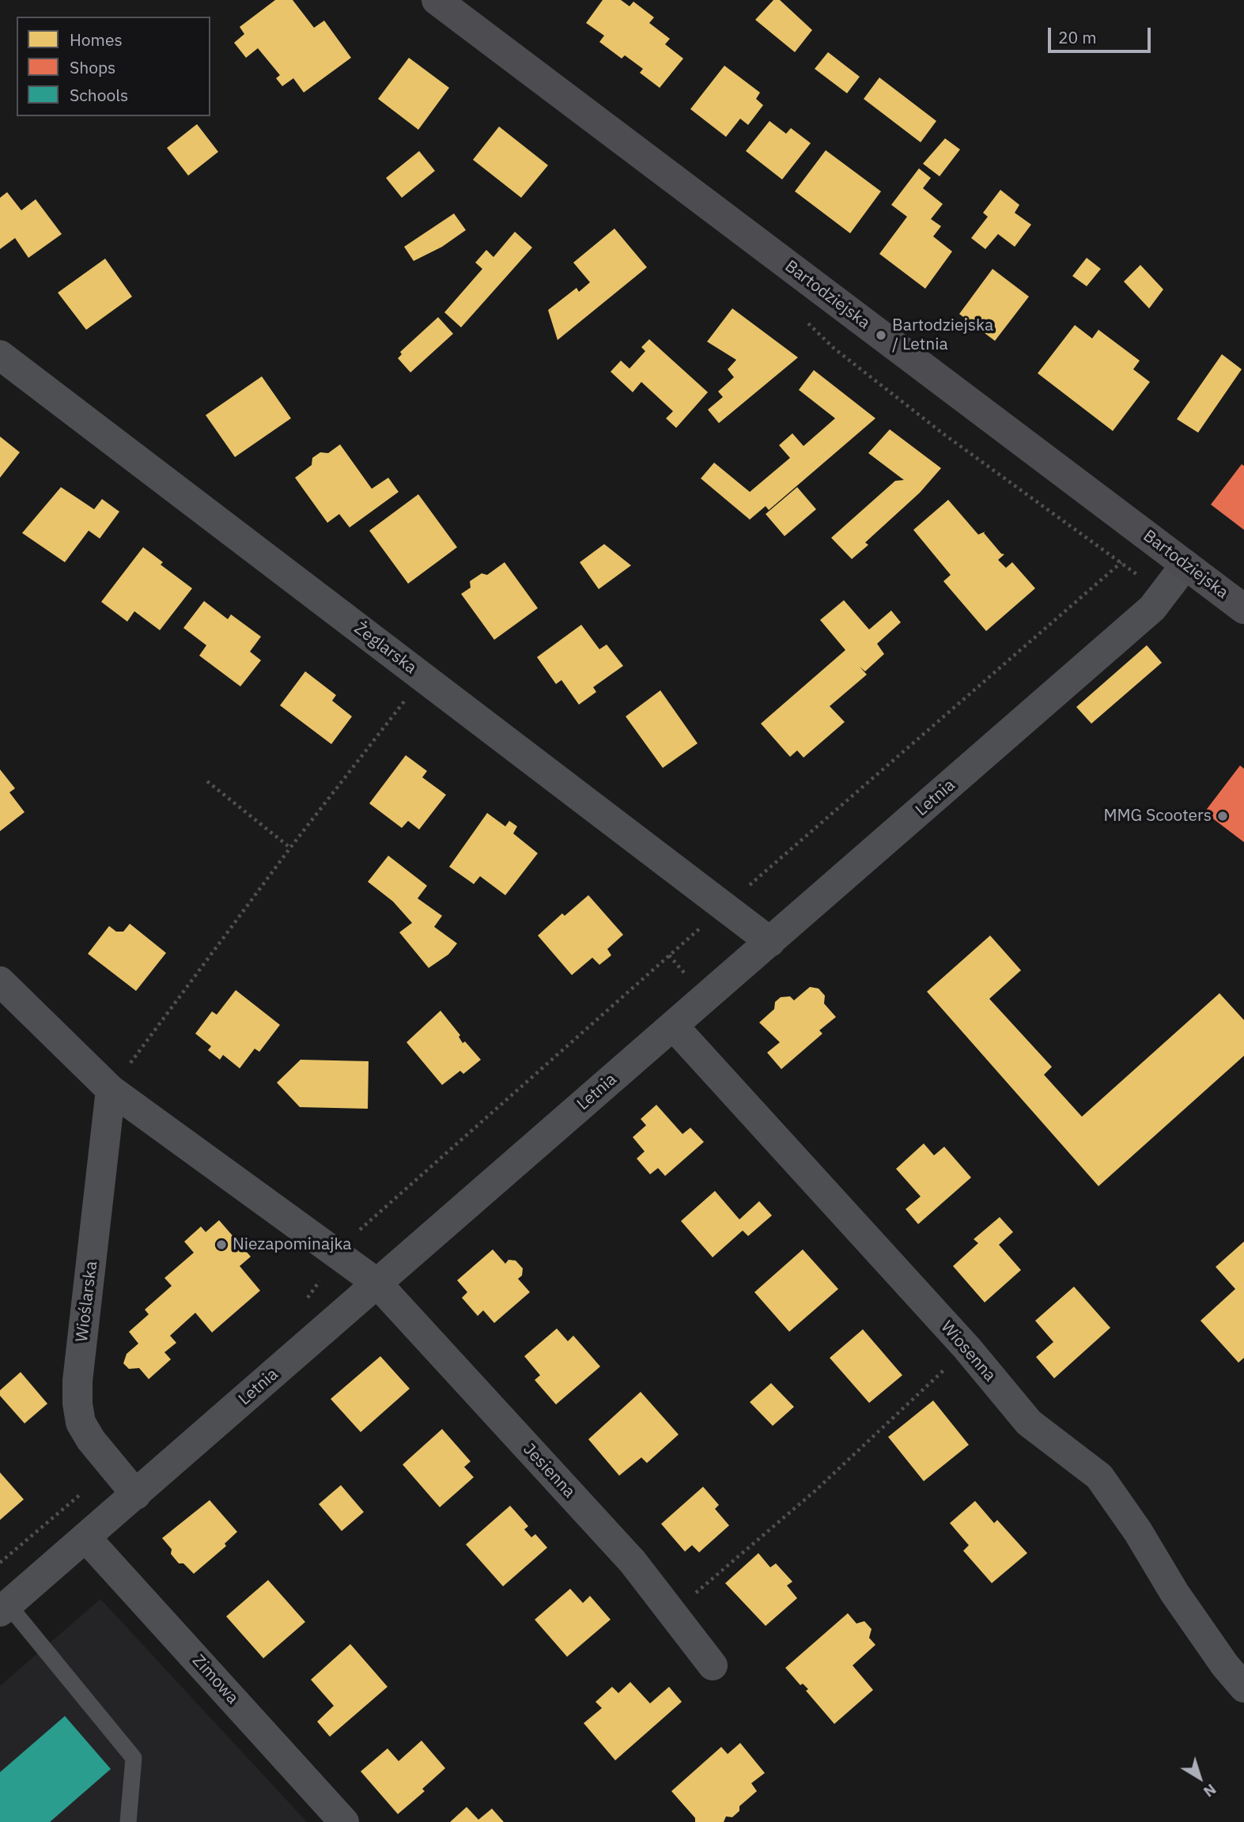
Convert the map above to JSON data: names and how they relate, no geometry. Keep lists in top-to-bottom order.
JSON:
{
  "streets": {
    "street": [
      "Bartodziejska",
      "Żeglarska",
      "Letnia",
      "Wioślarska",
      "Wiosenna",
      "Jesienna",
      "Zimowa"
    ]
  },
  "crossings": [
    ["Bartodziejska", "Letnia"],
    ["Żeglarska", "Letnia"],
    ["Letnia", "Wioślarska"],
    ["Letnia", "Wiosenna"],
    ["Letnia", "Jesienna"],
    ["Letnia", "Zimowa"]
  ],
  "places": ["Bartodziejska / Letnia", "MMG Scooters", "Niezapominajka"],
  "legend": ["Homes", "Shops", "Schools"],
  "scale_bar": "20 m",
  "north": "bottom right"
}
